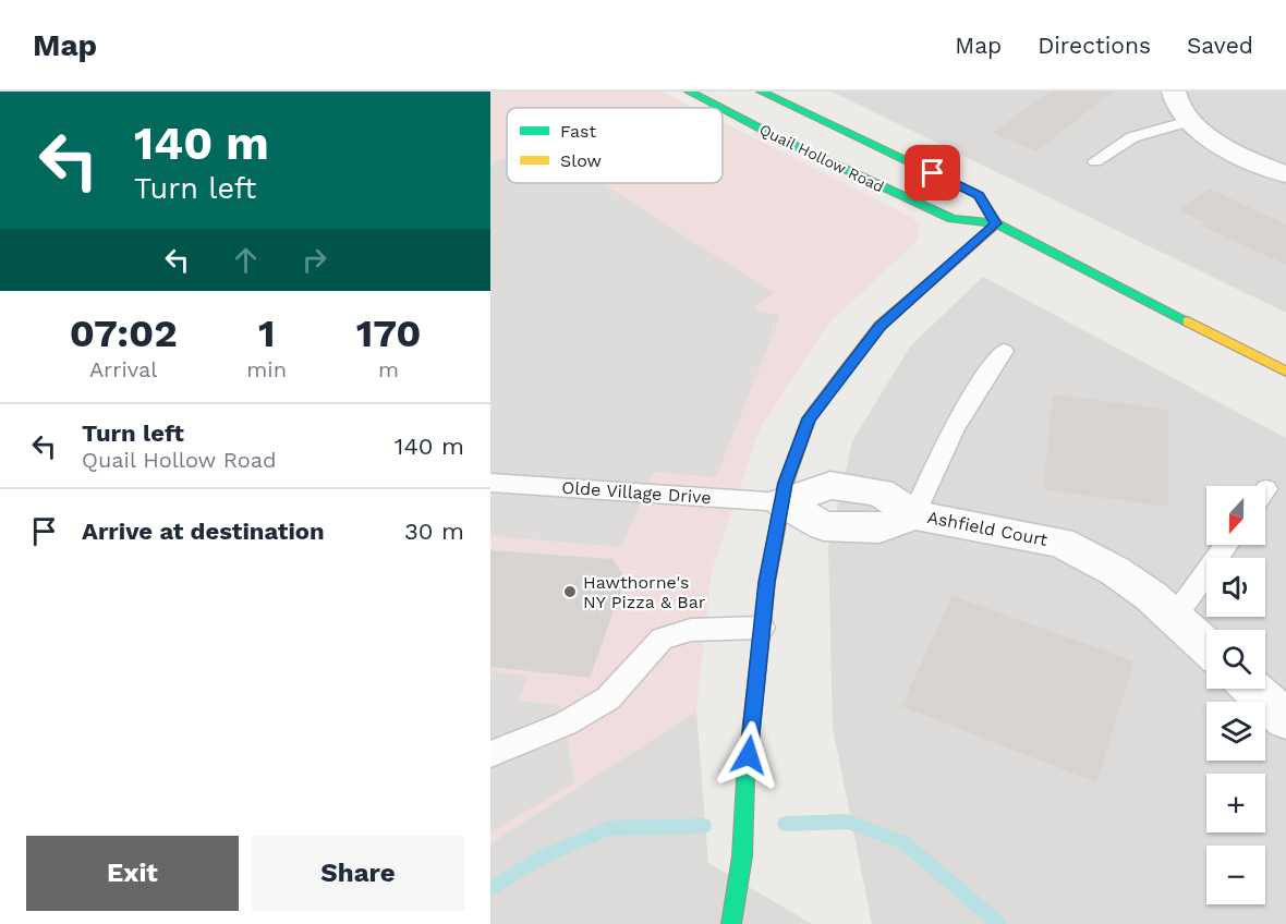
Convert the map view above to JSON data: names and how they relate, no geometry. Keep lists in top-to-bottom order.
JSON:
{
  "streets": {
    "main road": ["Quail Hollow Road"],
    "street": ["Ashfield Court"],
    "lane": ["Olde Village Drive"]
  },
  "crossings": [
    ["Olde Village Drive", "Ashfield Court"]
  ],
  "places": ["Hawthorne's NY Pizza & Bar"],
  "legend": ["Fast", "Slow"],
  "north": "bottom",
  "page": {
    "header": "Map",
    "nav": ["Map", "Directions", "Saved"],
    "turn": ["140 m", "Turn left"],
    "eta": [
      "07:02",
      "Arrival",
      "1",
      "min",
      "170",
      "m"
    ],
    "list": [
      {
        "name": "Turn left",
        "note": "Quail Hollow Road",
        "value": "140 m"
      },
      {
        "name": "Arrive at destination",
        "value": "30 m"
      }
    ],
    "map_buttons": ["+", "−"],
    "buttons": ["Exit", "Share"]
  }
}
